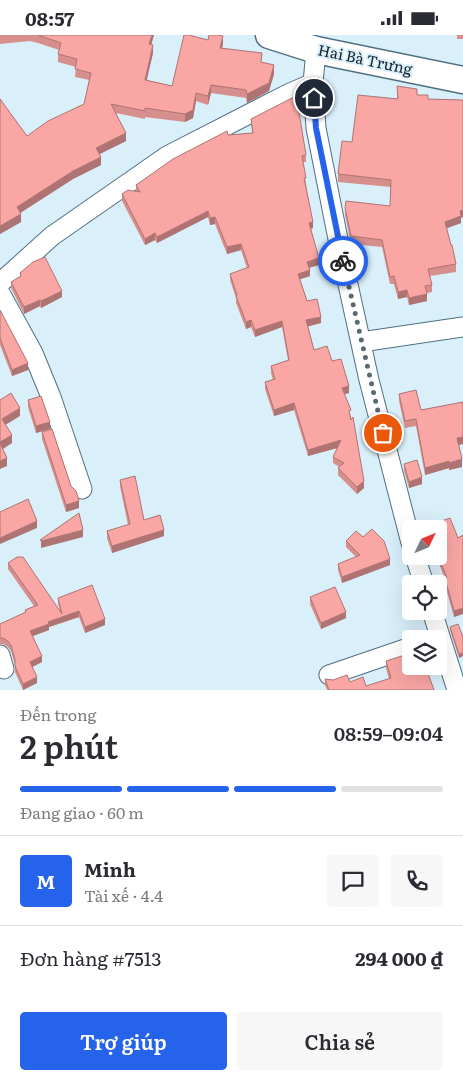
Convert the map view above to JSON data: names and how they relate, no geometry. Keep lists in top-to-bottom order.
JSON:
{
  "streets": {
    "main road": ["Hai Bà Trưng"]
  },
  "north": "top right",
  "page": {
    "status": "08:57",
    "heading": ["2 phút", "Đến trong", "08:59–09:04"],
    "panel": [
      "Minh",
      "Tài xế · 4.4",
      "Đơn hàng #7513",
      "294 000 ₫"
    ],
    "bar": "Đang giao · 60 m",
    "round": "M",
    "buttons": ["Trợ giúp", "Chia sẻ"]
  }
}
